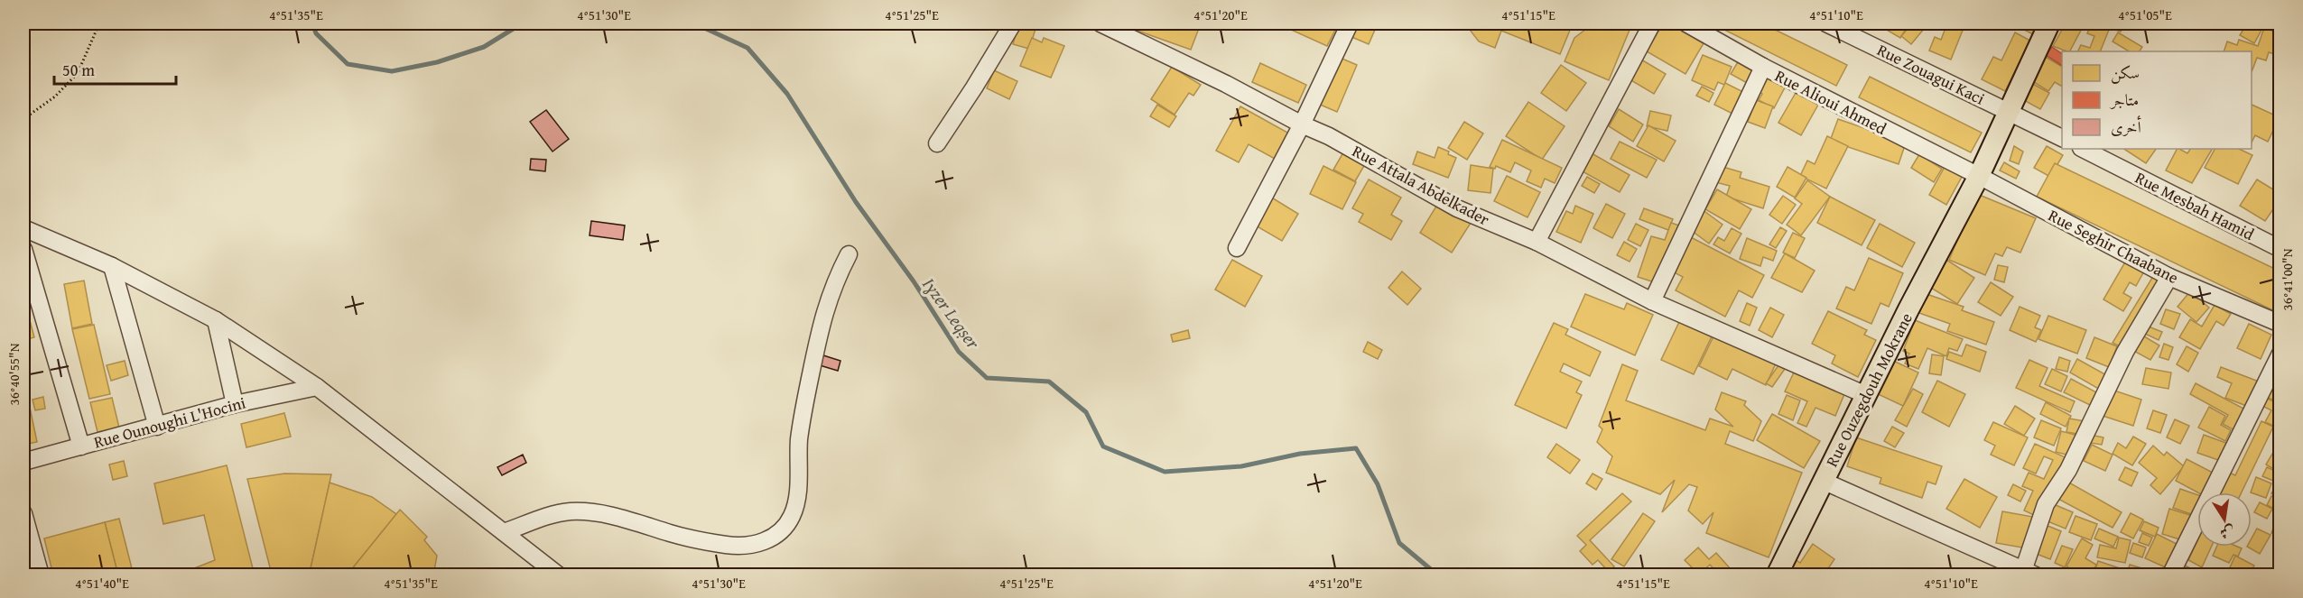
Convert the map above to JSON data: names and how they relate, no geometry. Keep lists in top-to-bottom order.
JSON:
{
  "streets": {
    "main road": ["Rue Ouzegdouh Mokrane"],
    "street": [
      "Rue Zouagui Kaci",
      "Rue Alioui Ahmed",
      "Rue Attala Abdelkader",
      "Rue Mesbah Hamid",
      "Rue Seghir Chaabane",
      "Rue Ounoughi L'Hocini"
    ]
  },
  "crossings": [
    ["Rue Zouagui Kaci", "Rue Ouzegdouh Mokrane"],
    ["Rue Alioui Ahmed", "Rue Seghir Chaabane"],
    ["Rue Alioui Ahmed", "Rue Ouzegdouh Mokrane"],
    ["Rue Attala Abdelkader", "Rue Ouzegdouh Mokrane"],
    ["Rue Seghir Chaabane", "Rue Ouzegdouh Mokrane"]
  ],
  "water": ["Iɣzer Leqṣer"],
  "legend": ["سكن", "متاجر", "أخرى"],
  "scale_bar": "50 m",
  "north": "bottom",
  "coordinates": [
    "4°51'35\"E",
    "4°51'30\"E",
    "4°51'25\"E",
    "4°51'20\"E",
    "4°51'15\"E",
    "4°51'10\"E",
    "4°51'05\"E",
    "36°41'00\"N",
    "36°40'55\"N",
    "4°51'40\"E"
  ]
}
